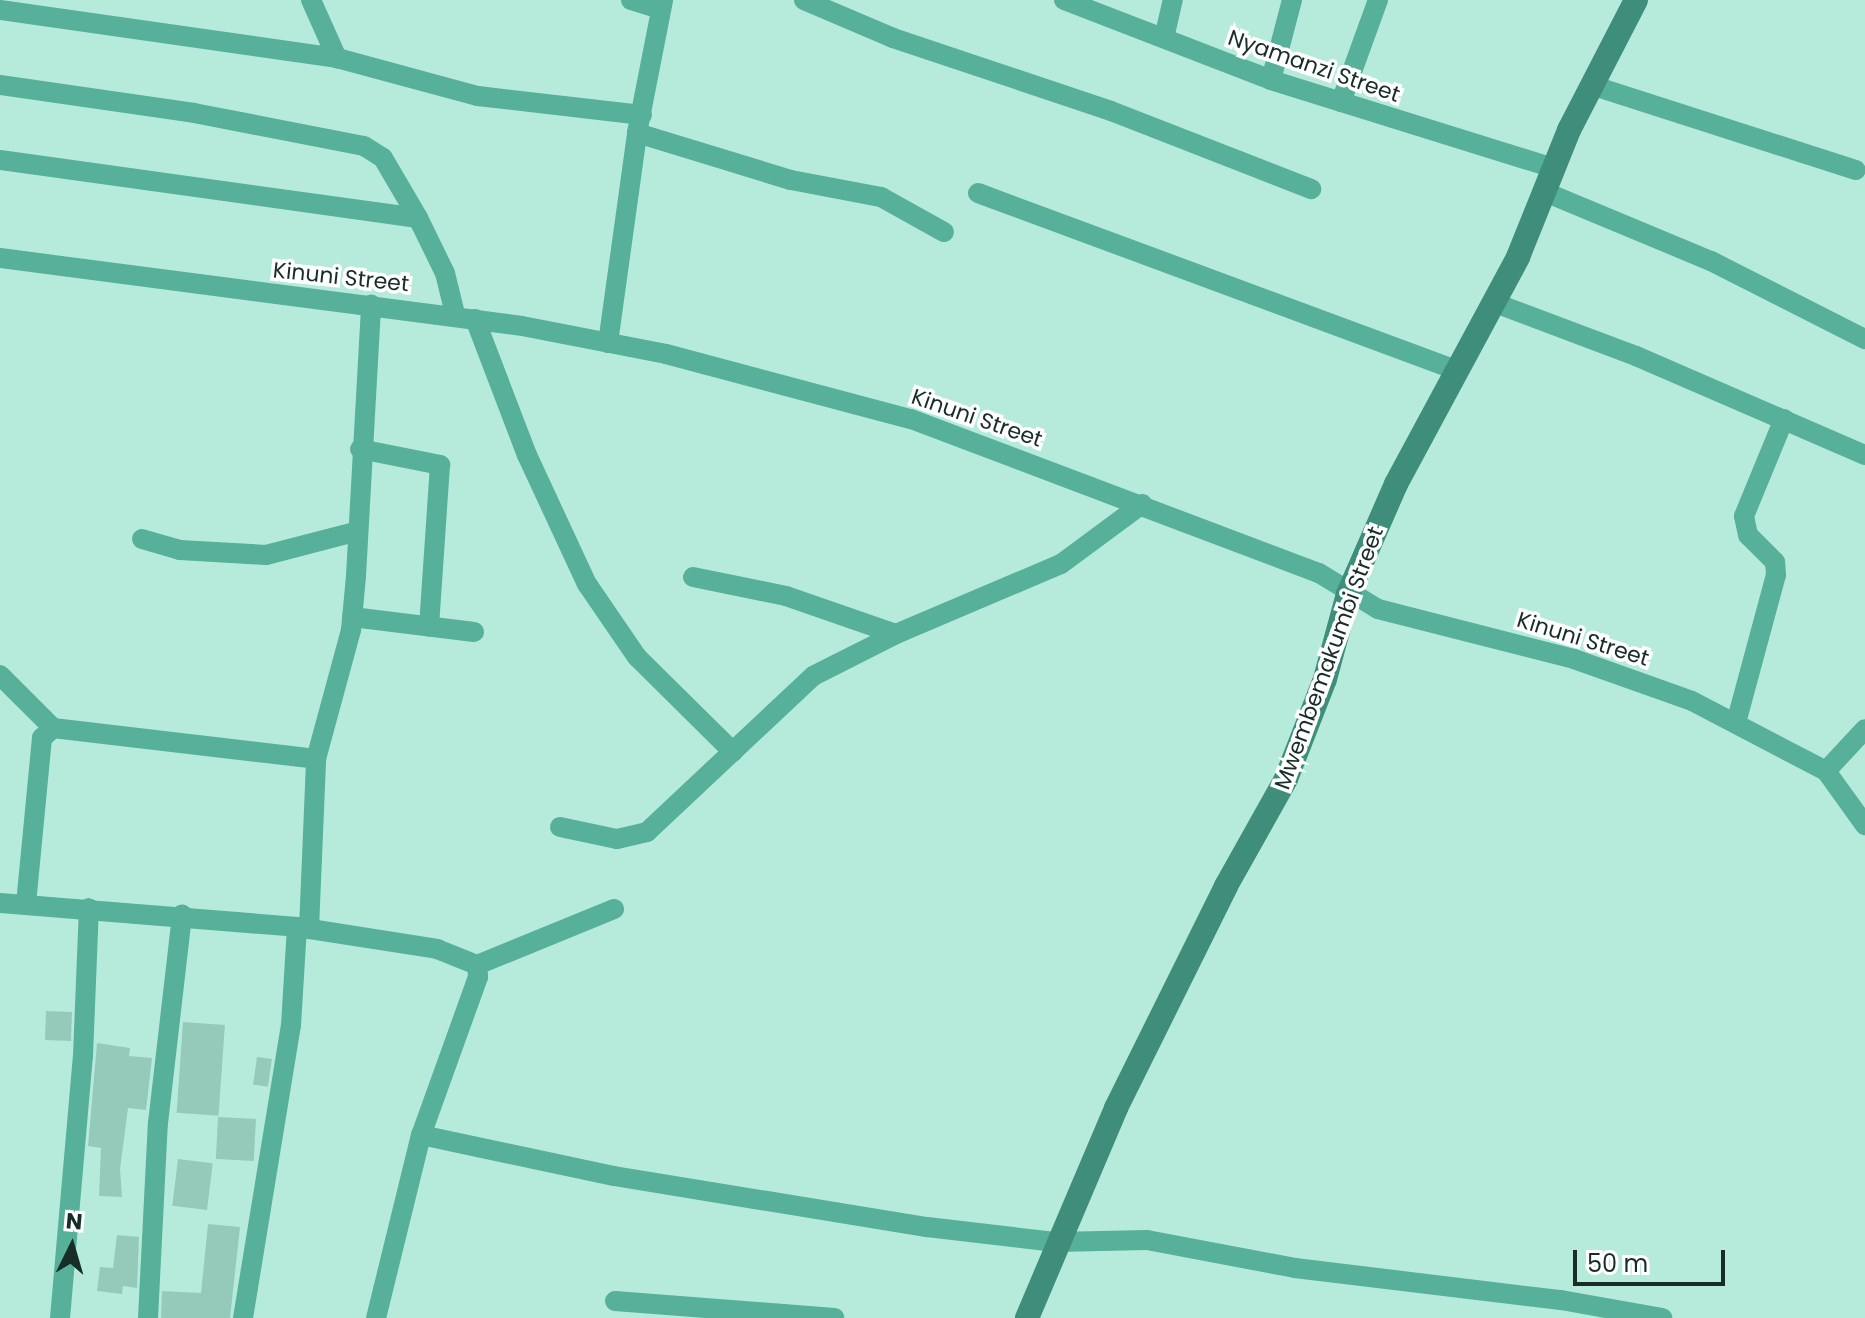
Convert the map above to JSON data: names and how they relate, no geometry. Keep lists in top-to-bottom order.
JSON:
{
  "streets": {
    "street": ["Nyamanzi Street", "Kinuni Street", "Mwembemakumbi Street"]
  },
  "crossings": [
    ["Nyamanzi Street", "Mwembemakumbi Street"],
    ["Kinuni Street", "Mwembemakumbi Street"]
  ],
  "scale_bar": "50 m",
  "north": "top"
}
